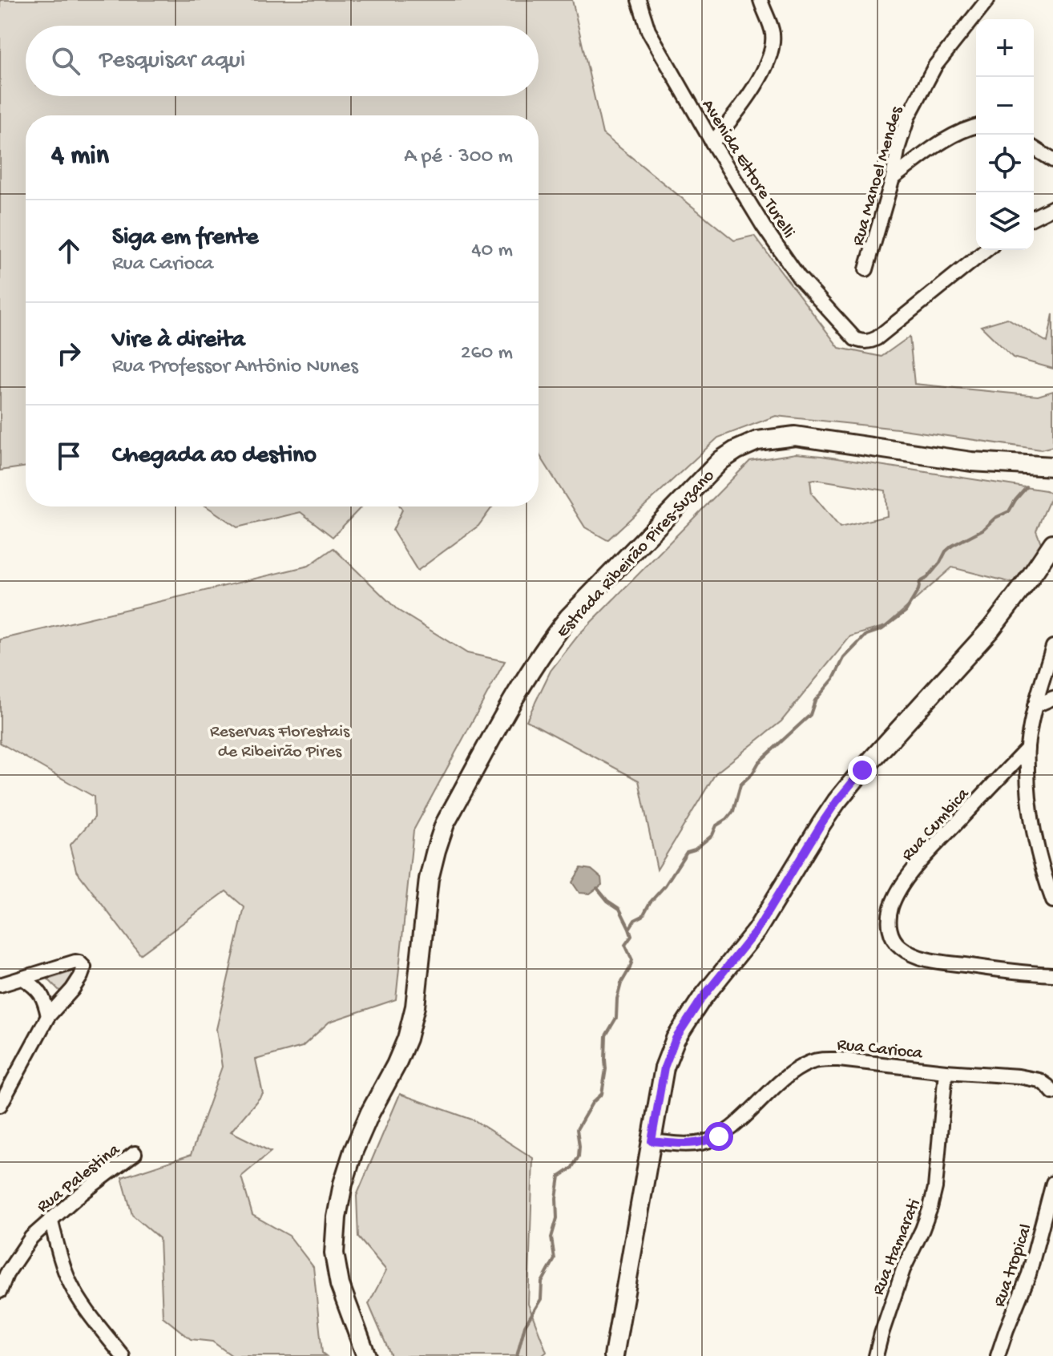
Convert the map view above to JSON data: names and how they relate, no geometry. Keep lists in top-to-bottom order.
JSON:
{
  "streets": {
    "main road": ["Estrada Ribeirão Pires-Suzano"],
    "street": [
      "Avenida Ettore Turelli",
      "Rua Manoel Mendes",
      "Rua Cumbica",
      "Rua Carioca",
      "Rua Palestina",
      "Rua Itamarati",
      "Rua tropical"
    ]
  },
  "crossings": [
    ["Rua Carioca", "Rua Itamarati"]
  ],
  "parks": ["Reservas Florestais de Ribeirão Pires"],
  "page": {
    "map_buttons": ["+", "−"],
    "search": "Pesquisar aqui",
    "heading": ["4 min", "A pé · 300 m"],
    "list": [
      ["Siga em frente", "Rua Carioca", "40 m"],
      ["Vire à direita", "Rua Professor Antônio Nunes", "260 m"],
      "Chegada ao destino"
    ]
  }
}
